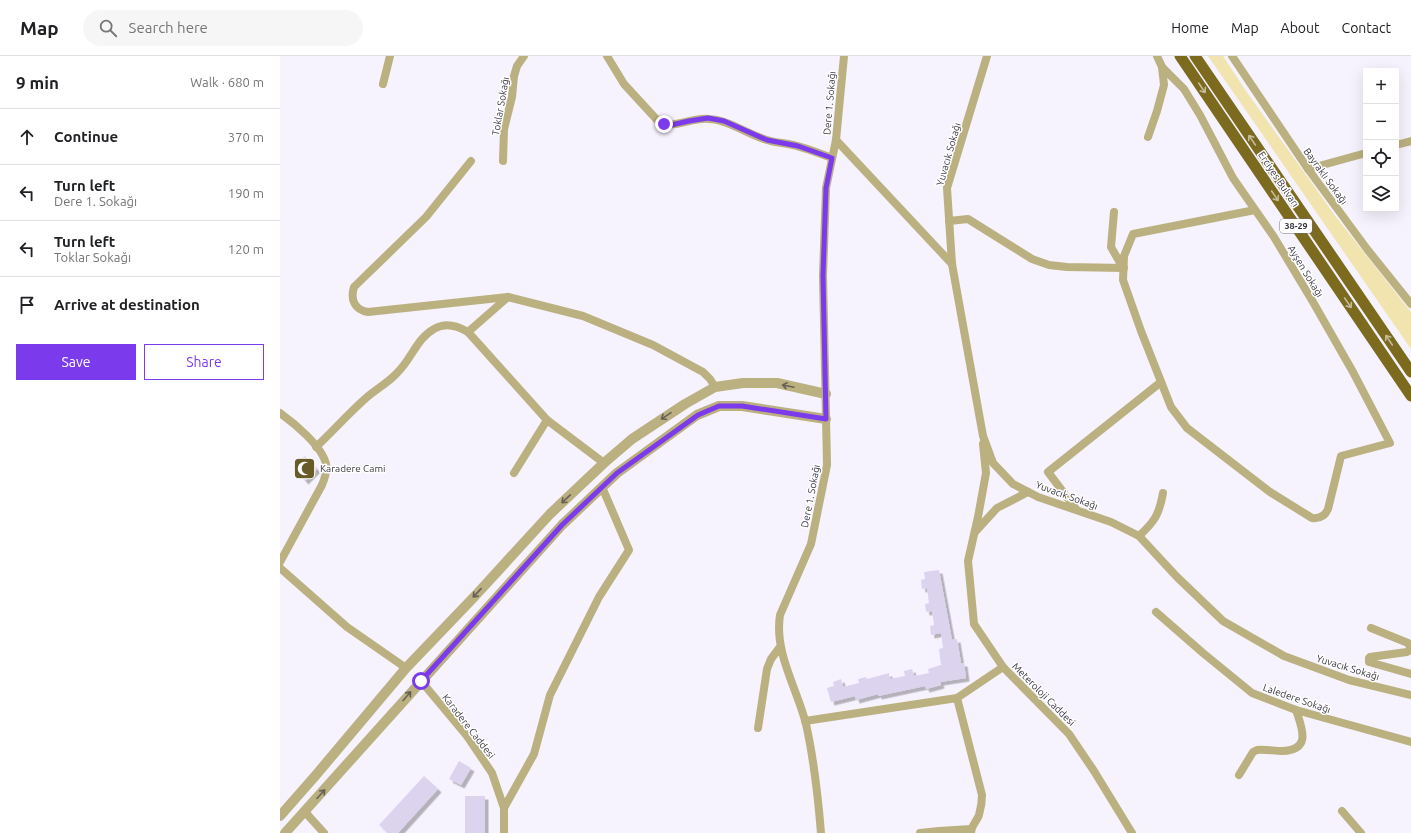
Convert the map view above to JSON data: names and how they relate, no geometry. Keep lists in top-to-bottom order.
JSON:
{
  "streets": {
    "highway": ["Erciyes Bulvarı", "38-29"],
    "street": [
      "Dere 1. Sokağı",
      "Toklar Sokağı",
      "Yuvacık Sokağı",
      "Bayraklı Sokağı",
      "Ayşen Sokağı",
      "Meteroloji Caddesi",
      "Laledere Sokağı",
      "Karadere Caddesi"
    ]
  },
  "crossings": [
    ["Yuvacık Sokağı", "Meteroloji Caddesi"]
  ],
  "places": {
    "mosque": ["Karadere Cami"]
  },
  "page": {
    "header": "Map",
    "search": "Search here",
    "nav": [
      "Home",
      "Map",
      "About",
      "Contact"
    ],
    "heading": ["9 min", "Walk · 680 m"],
    "map_buttons": ["+", "−"],
    "list": [
      ["Continue", "370 m"],
      ["Turn left", "Dere 1. Sokağı", "190 m"],
      ["Turn left", "Toklar Sokağı", "120 m"],
      "Arrive at destination"
    ],
    "buttons": ["Save", "Share"]
  }
}
